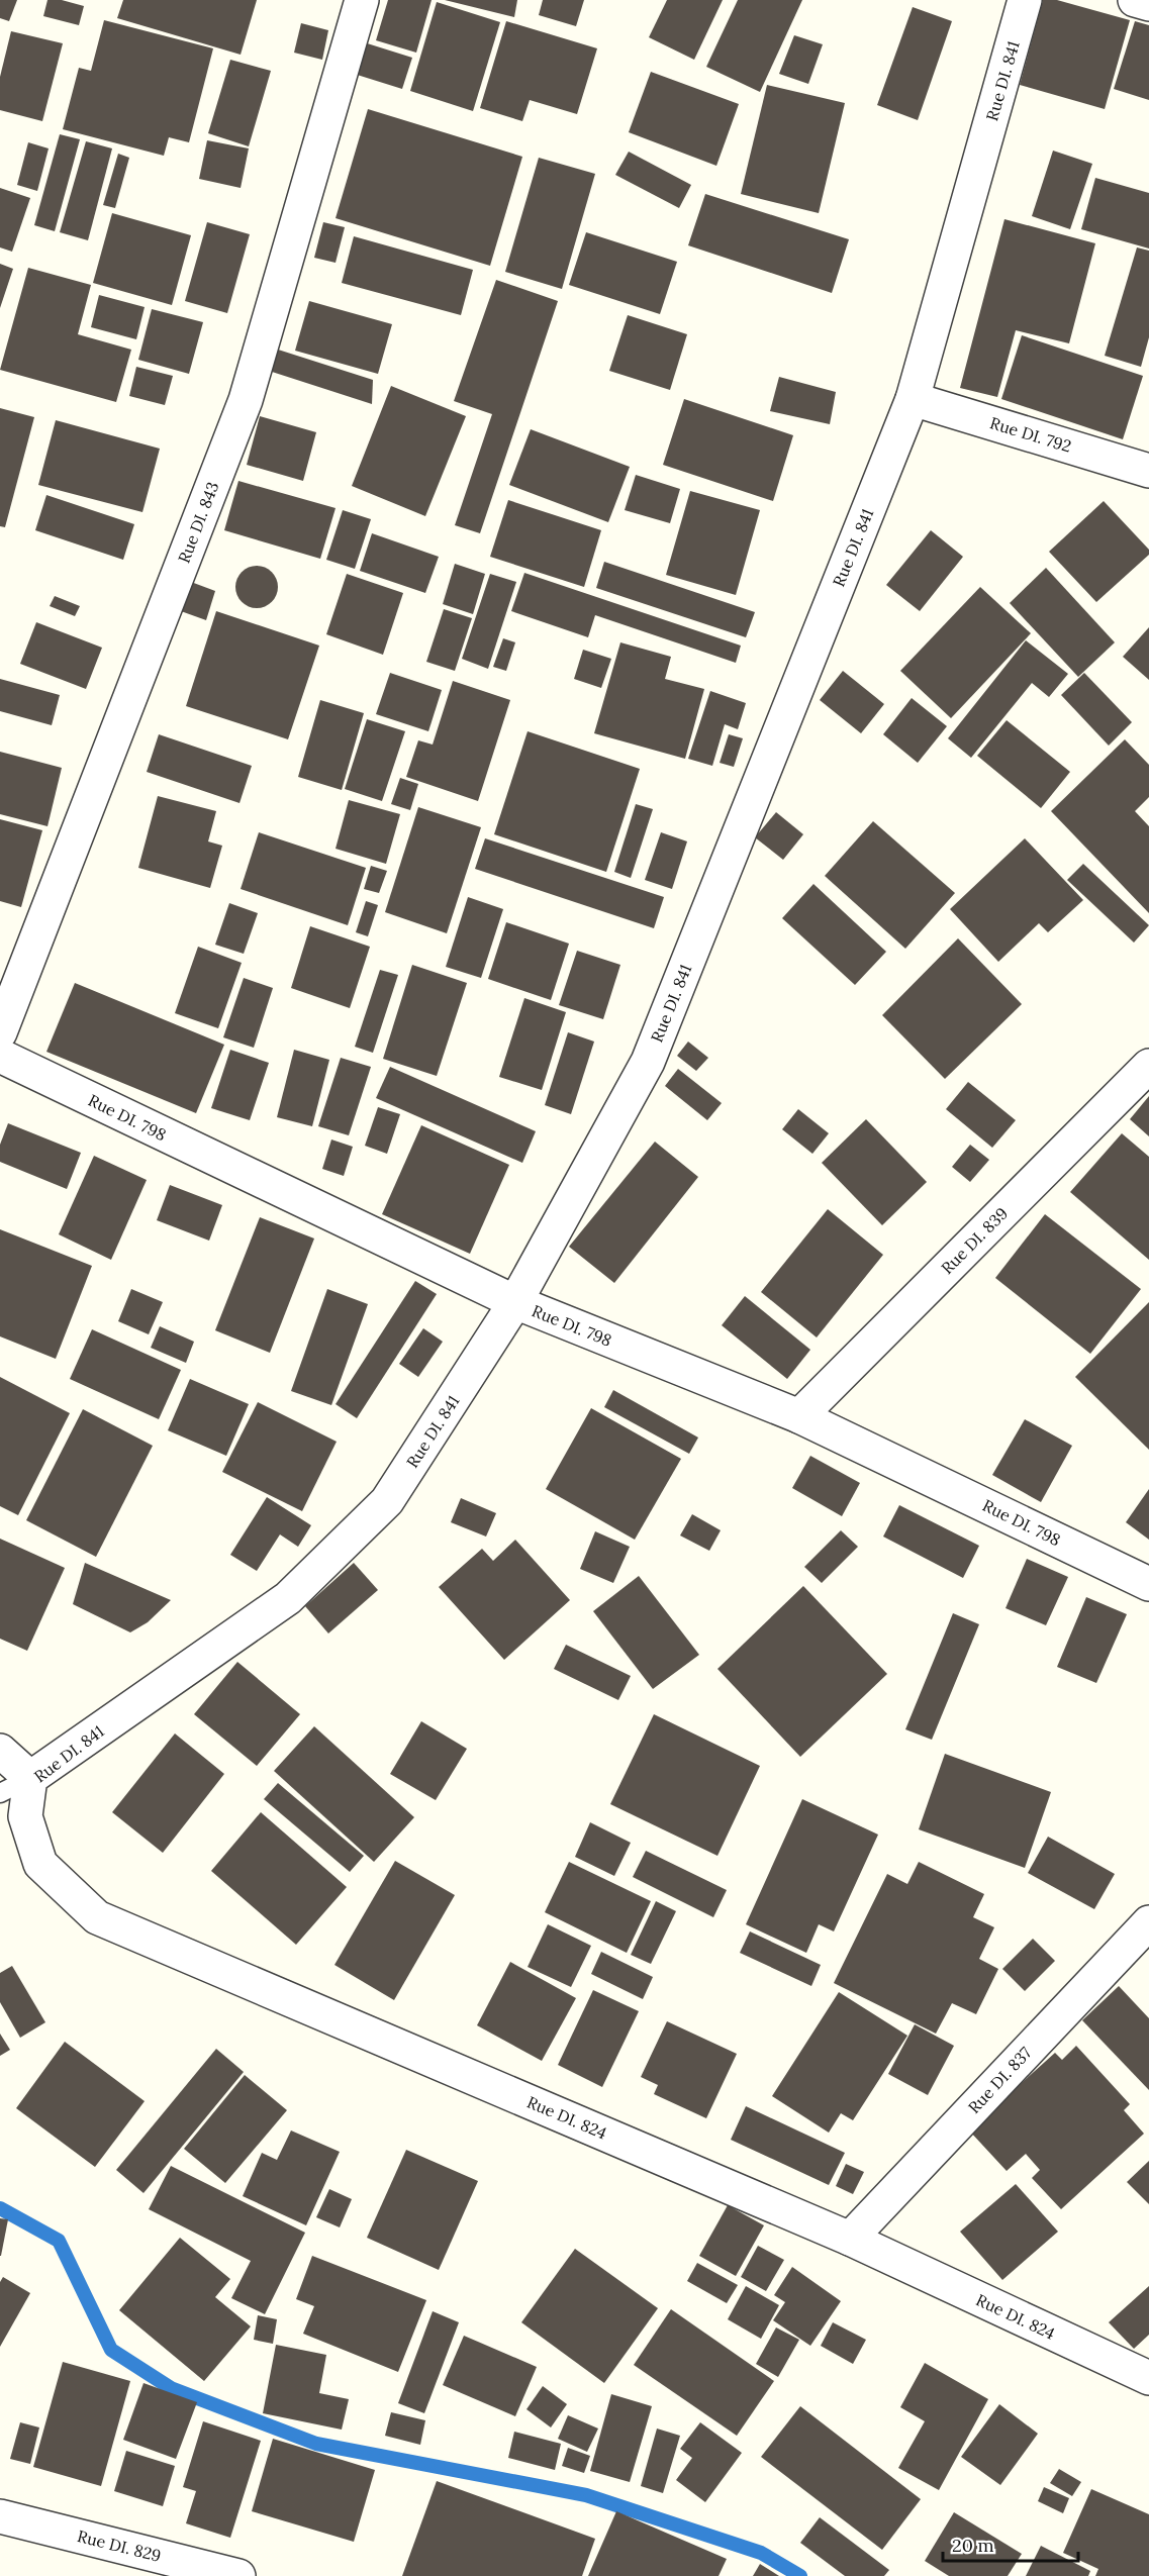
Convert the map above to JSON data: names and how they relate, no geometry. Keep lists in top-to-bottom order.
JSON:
{
  "streets": {
    "street": [
      "Rue DI. 841",
      "Rue DI. 792",
      "Rue DI. 843",
      "Rue DI. 798",
      "Rue DI. 839",
      "Rue DI. 837",
      "Rue DI. 824",
      "Rue DI. 829"
    ]
  },
  "crossings": [
    ["Rue DI. 841", "Rue DI. 792"],
    ["Rue DI. 841", "Rue DI. 798"],
    ["Rue DI. 841", "Rue DI. 824"],
    ["Rue DI. 798", "Rue DI. 839"],
    ["Rue DI. 837", "Rue DI. 824"]
  ],
  "scale_bar": "20 m"
}
